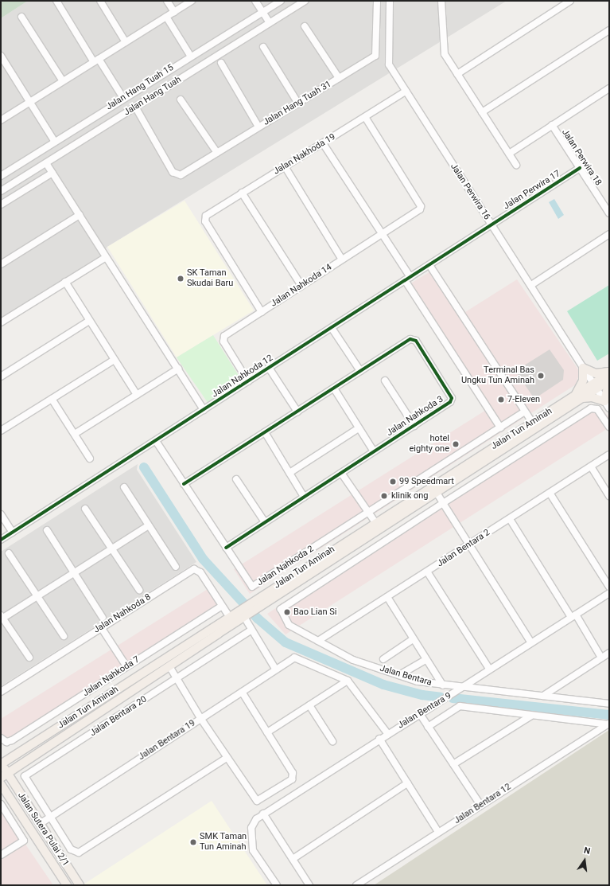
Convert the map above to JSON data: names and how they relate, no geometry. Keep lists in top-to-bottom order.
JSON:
{
  "streets": {
    "main road": ["Jalan Tun Aminah", "Jalan Sutera Pulai 2/1"],
    "street": [
      "Jalan Hang Tuah 15",
      "Jalan Hang Tuah",
      "Jalan Hang Tuah 31",
      "Jalan Nakhoda 19",
      "Jalan Perwira 18",
      "Jalan Perwira 17",
      "Jalan Perwira 16",
      "Jalan Nahkoda 14",
      "Jalan Nahkoda 12",
      "Jalan Nahkoda 3",
      "Jalan Bentara 2",
      "Jalan Nahkoda 2",
      "Jalan Nahkoda 8",
      "Jalan Bentara",
      "Jalan Nahkoda 7",
      "Jalan Bentara 9",
      "Jalan Bentara 20",
      "Jalan Bentara 19",
      "Jalan Bentara 12"
    ]
  },
  "crossings": [
    ["Jalan Hang Tuah", "Jalan Hang Tuah 31"],
    ["Jalan Nakhoda 19", "Jalan Perwira 16"],
    ["Jalan Nakhoda 19", "Jalan Nahkoda 14"],
    ["Jalan Perwira 18", "Jalan Perwira 17"],
    ["Jalan Perwira 17", "Jalan Perwira 16"],
    ["Jalan Perwira 17", "Jalan Nahkoda 12"],
    ["Jalan Perwira 16", "Jalan Nahkoda 12"],
    ["Jalan Perwira 16", "Jalan Tun Aminah"],
    ["Jalan Nahkoda 14", "Jalan Nahkoda 12"],
    ["Jalan Nahkoda 12", "Jalan Nahkoda 2"],
    ["Jalan Nahkoda 3", "Jalan Nahkoda 2"],
    ["Jalan Tun Aminah", "Jalan Nahkoda 8"],
    ["Jalan Tun Aminah", "Jalan Sutera Pulai 2/1"],
    ["Jalan Bentara 2", "Jalan Bentara"],
    ["Jalan Nahkoda 8", "Jalan Nahkoda 7"],
    ["Jalan Bentara", "Jalan Bentara 9"],
    ["Jalan Bentara 20", "Jalan Bentara 19"],
    ["Jalan Bentara 19", "Jalan Sutera Pulai 2/1"]
  ],
  "places": [
    "SK Taman Skudai Baru",
    "Terminal Bas Ungku Tun Aminah",
    "7-Eleven",
    "hotel eighty one",
    "99 Speedmart",
    "klinik ong",
    "Bao Lian Si",
    "SMK Taman Tun Aminah"
  ],
  "north": "top"
}
